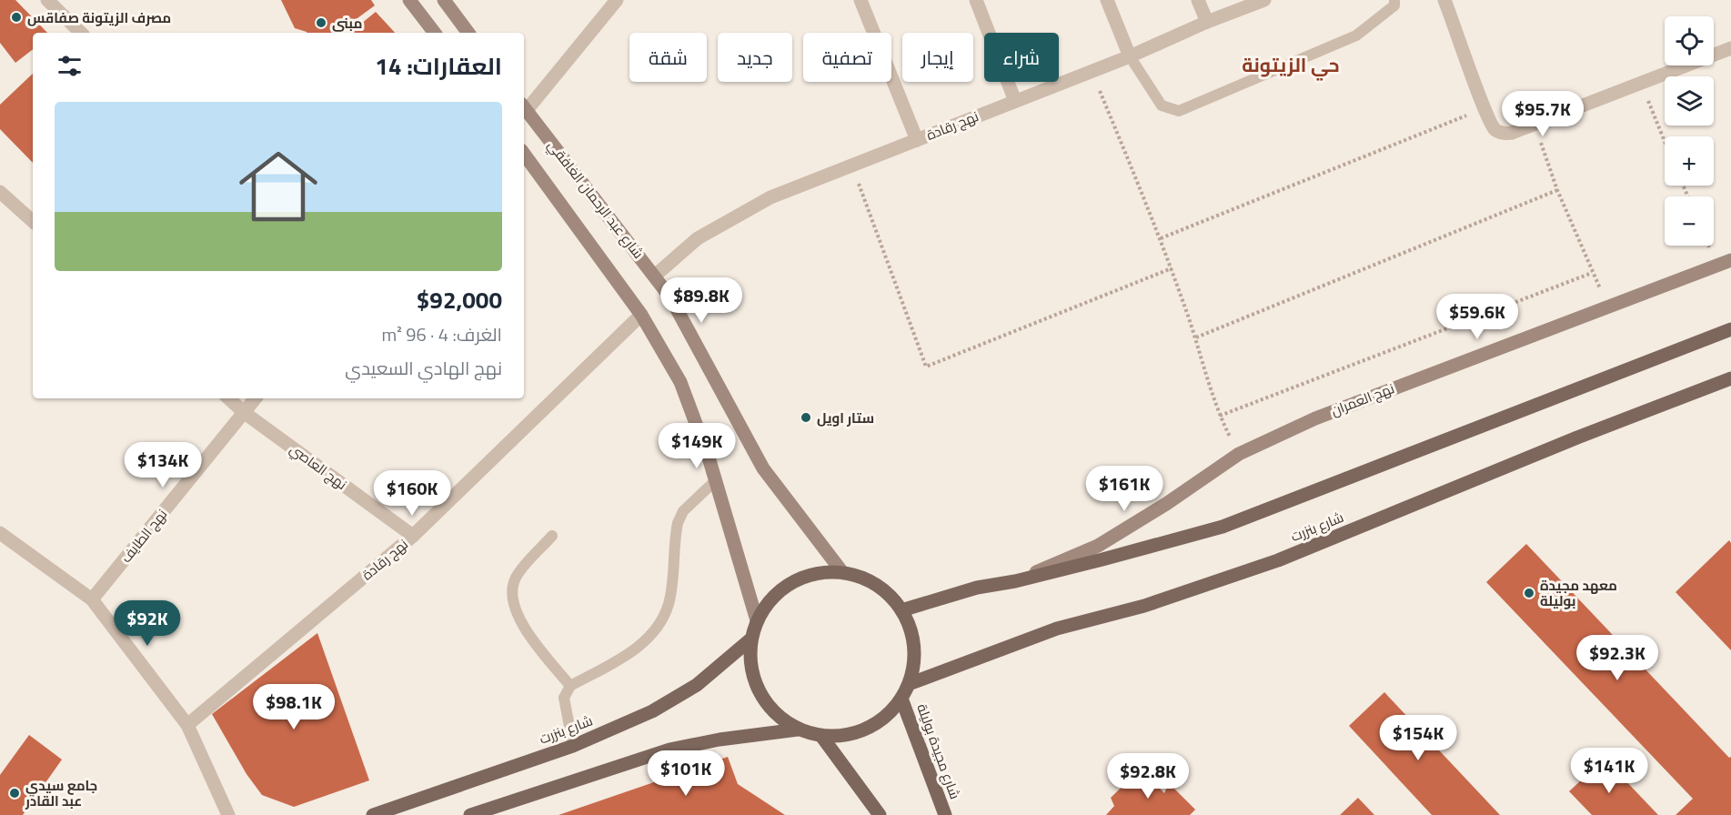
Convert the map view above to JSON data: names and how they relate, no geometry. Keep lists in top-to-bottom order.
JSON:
{
  "streets": {
    "main road": [
      "شارع عبد الرحمان الغافقي",
      "نهج العمران",
      "شارع بنزرت",
      "شارع مجيدة بوليلة"
    ],
    "street": ["نهج رقادة", "نهج العاصي", "نهج الطايف"]
  },
  "crossings": [
    ["نهج رقادة", "شارع عبد الرحمان الغافقي"],
    ["نهج رقادة", "نهج العاصي"],
    ["شارع عبد الرحمان الغافقي", "شارع بنزرت"],
    ["شارع عبد الرحمان الغافقي", "شارع مجيدة بوليلة"],
    ["نهج العاصي", "نهج الطايف"],
    ["شارع بنزرت", "شارع مجيدة بوليلة"]
  ],
  "districts": ["حي الزيتونة"],
  "places": [
    "مصرف الزيتونة صفاقس",
    "مبنى",
    "ستار اويل",
    "معهد مجيدة بوليلة",
    "جامع سيدي عبد القادر"
  ],
  "page": {
    "map_buttons": ["+", "−"],
    "chip": [
      "شراء",
      "إيجار",
      "تصفية",
      "جديد",
      "شقة"
    ],
    "heading": "العقارات: 14",
    "price": [
      "$95.7K",
      "$89.8K",
      "$59.6K",
      "$149K",
      "$134K",
      "$161K",
      "$160K",
      "$92K",
      "$92.3K",
      "$98.1K",
      "$154K",
      "$141K",
      "$101K",
      "$92.8K"
    ],
    "list": [
      {
        "name": "$92,000",
        "note": "الغرف: 4 · 96 m² · نهج الهادي السعيدي"
      }
    ]
  }
}
